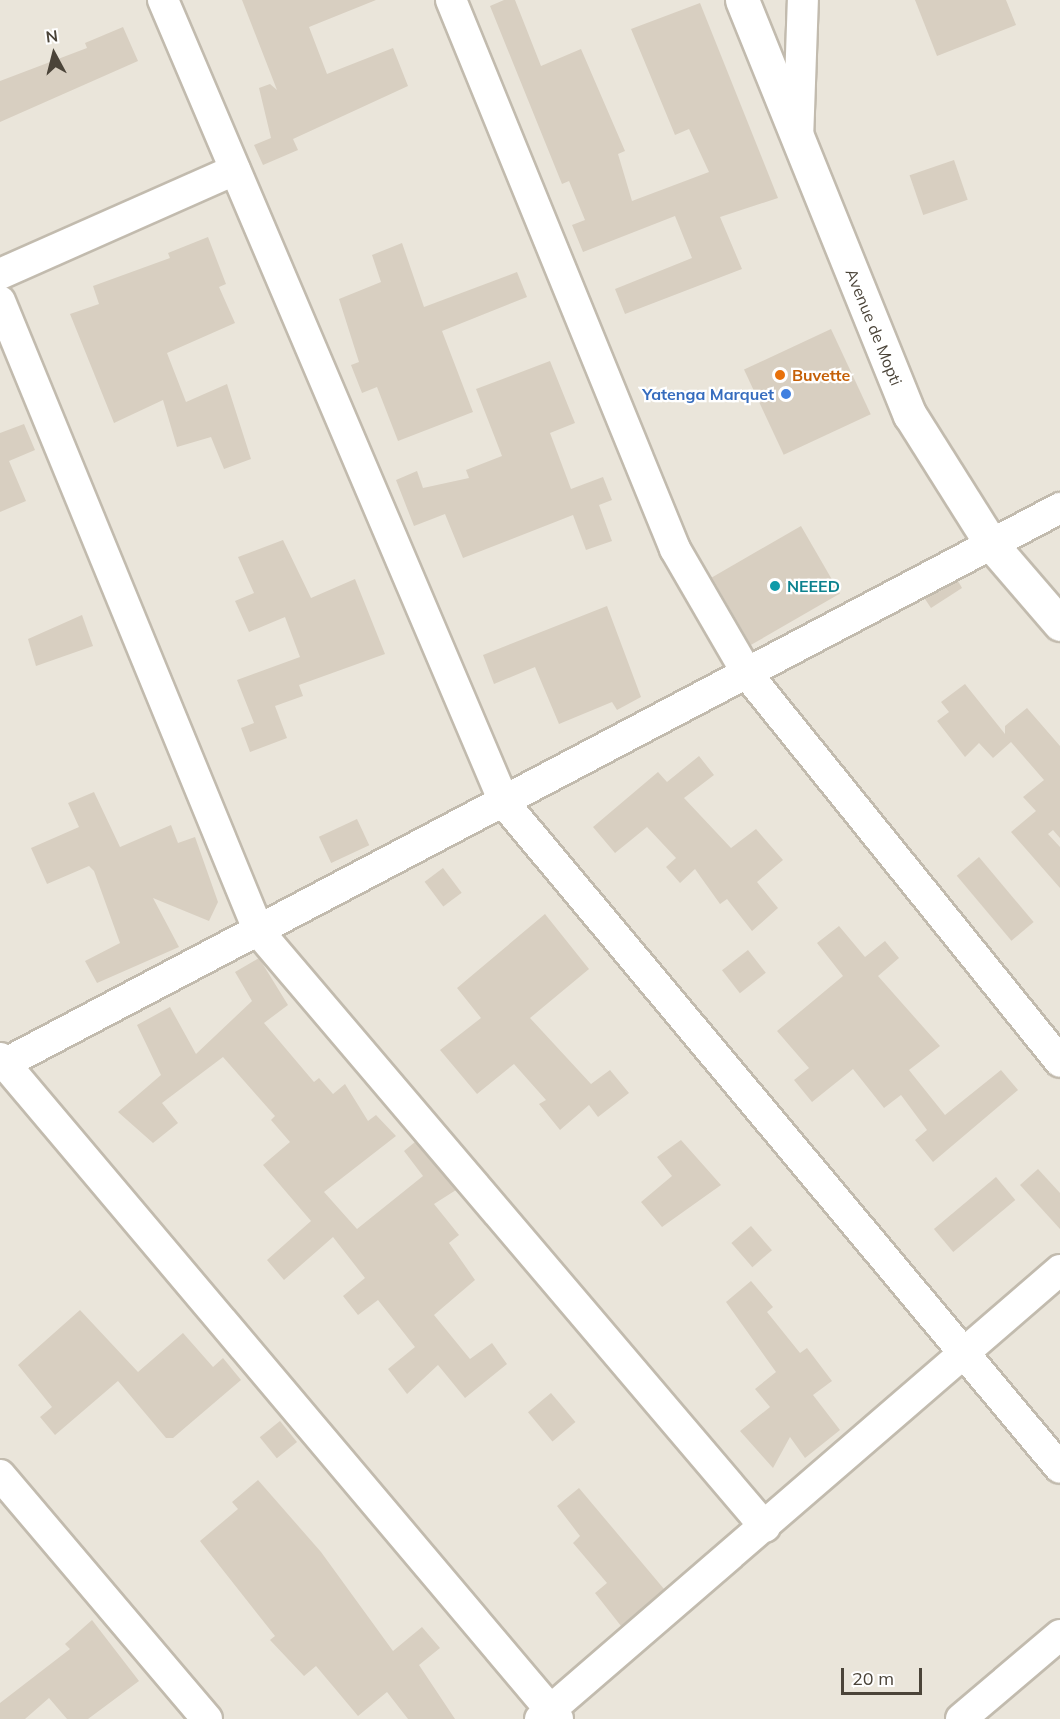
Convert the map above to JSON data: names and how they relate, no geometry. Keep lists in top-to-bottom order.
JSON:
{
  "streets": {
    "street": ["Avenue de Mopti"]
  },
  "places": ["Buvette", "Yatenga Marquet", "NEEED"],
  "scale_bar": "20 m",
  "north": "top"
}
